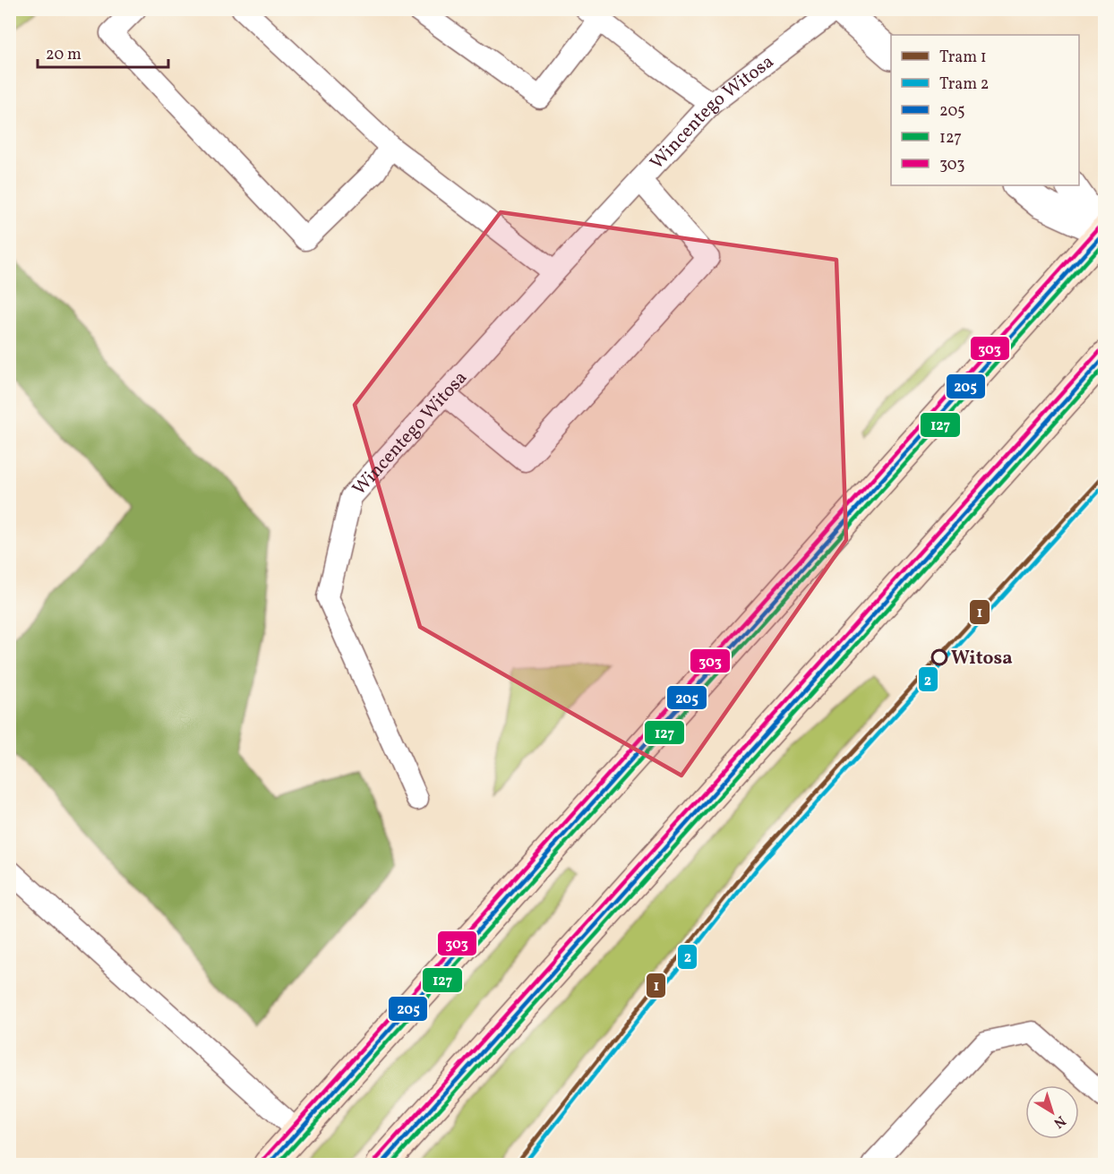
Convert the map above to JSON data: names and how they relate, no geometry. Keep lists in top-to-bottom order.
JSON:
{
  "streets": {
    "lane": ["Wincentego Witosa"]
  },
  "places": ["Witosa"],
  "lines": [
    "transit line 303",
    "transit line 205",
    "transit line 127",
    "tram line 1",
    "tram line 2"
  ],
  "legend": [
    "Tram 1",
    "Tram 2",
    "205",
    "127",
    "303"
  ],
  "scale_bar": "20 m",
  "north": "bottom right"
}
